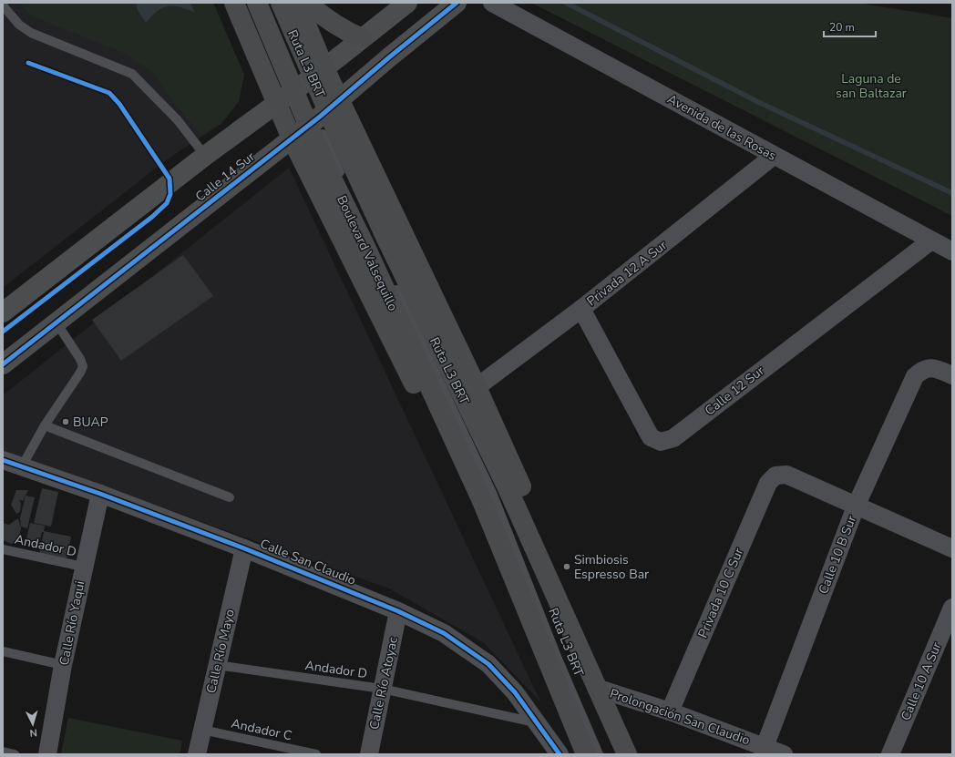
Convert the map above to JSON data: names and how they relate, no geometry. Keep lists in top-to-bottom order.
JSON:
{
  "streets": {
    "main road": ["Calle 14 Sur", "Boulevard Valsequillo"],
    "street": [
      "Avenida de las Rosas",
      "Privada 12 A Sur",
      "Calle 12 Sur",
      "Calle 10 B Sur",
      "Calle San Claudio",
      "Privada 10 C Sur",
      "Calle Río Yaqui",
      "Calle Río Mayo",
      "Calle 10 A Sur",
      "Calle Río Atoyac",
      "Prolongación San Claudio"
    ],
    "lane": ["Ruta L3 BRT", "Andador D", "Andador C"]
  },
  "crossings": [
    ["Ruta L3 BRT", "Boulevard Valsequillo"],
    ["Avenida de las Rosas", "Privada 12 A Sur"],
    ["Avenida de las Rosas", "Calle 12 Sur"],
    ["Privada 12 A Sur", "Calle 12 Sur"],
    ["Andador D", "Calle San Claudio"],
    ["Andador D", "Calle Río Yaqui"],
    ["Andador D", "Calle Río Mayo"],
    ["Andador D", "Calle Río Atoyac"],
    ["Calle 10 B Sur", "Privada 10 C Sur"],
    ["Calle 10 B Sur", "Prolongación San Claudio"],
    ["Calle San Claudio", "Calle Río Yaqui"],
    ["Calle San Claudio", "Calle Río Mayo"],
    ["Calle San Claudio", "Calle Río Atoyac"],
    ["Privada 10 C Sur", "Prolongación San Claudio"],
    ["Calle Río Mayo", "Andador C"]
  ],
  "parks": ["Laguna de san Baltazar"],
  "places": ["BUAP", "Simbiosis Espresso Bar"],
  "scale_bar": "20 m",
  "north": "bottom"
}
